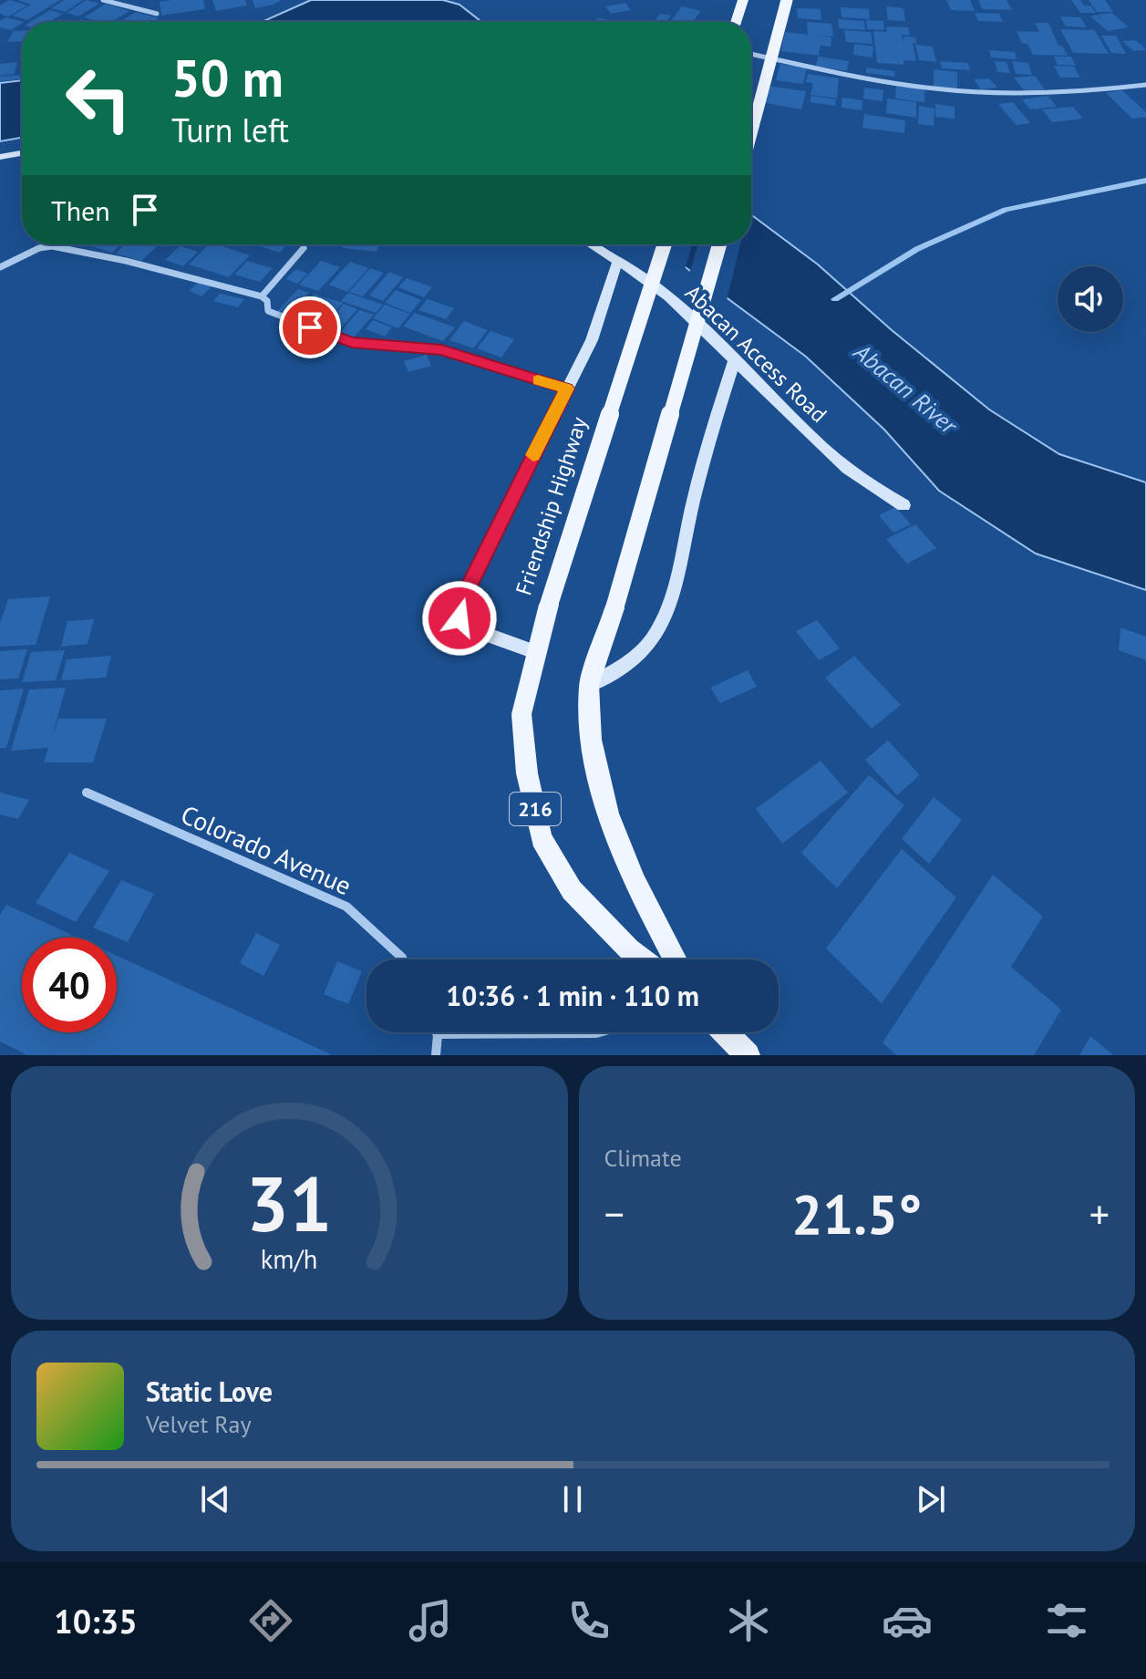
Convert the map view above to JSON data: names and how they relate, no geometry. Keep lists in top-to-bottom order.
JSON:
{
  "streets": {
    "main road": ["Friendship Highway", "216"],
    "street": ["Abacan Access Road", "Colorado Avenue"]
  },
  "water": ["Abacan River"],
  "page": {
    "turn": ["50 m", "Turn left"],
    "then": "Then",
    "limit": "40",
    "trip": "10:36 · 1 min · 110 m",
    "tile": "Climate",
    "heat": ["−", "21.5°", "+"],
    "song": ["Static Love", "Velvet Ray"],
    "tabs": "10:35",
    "gauge": ["31", "km/h"]
  }
}
